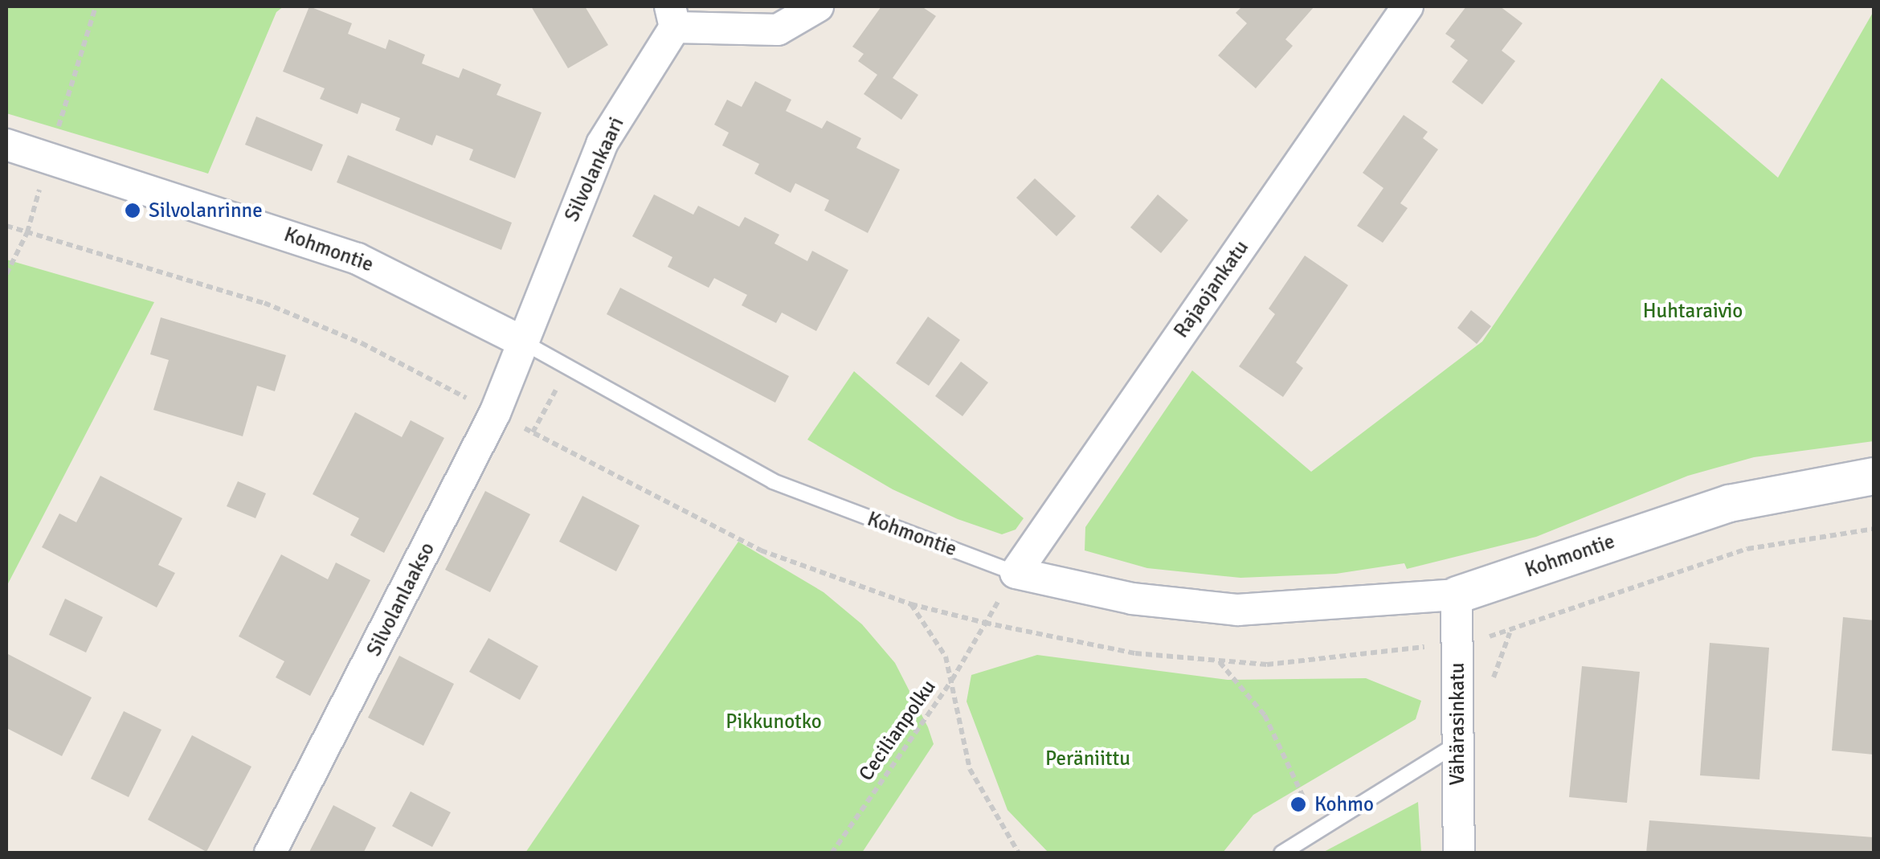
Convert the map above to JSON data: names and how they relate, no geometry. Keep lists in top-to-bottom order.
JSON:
{
  "streets": {
    "street": [
      "Silvolankaari",
      "Kohmontie",
      "Rajaojankatu",
      "Silvolanlaakso",
      "Vähärasinkatu"
    ],
    "path": ["Cecilianpolku"]
  },
  "crossings": [
    ["Silvolankaari", "Kohmontie"],
    ["Silvolankaari", "Silvolanlaakso"],
    ["Kohmontie", "Rajaojankatu"],
    ["Kohmontie", "Silvolanlaakso"],
    ["Kohmontie", "Vähärasinkatu"]
  ],
  "parks": ["Huhtaraivio", "Pikkunotko", "Peräniittu"],
  "places": ["Silvolanrinne", "Kohmo"]
}
